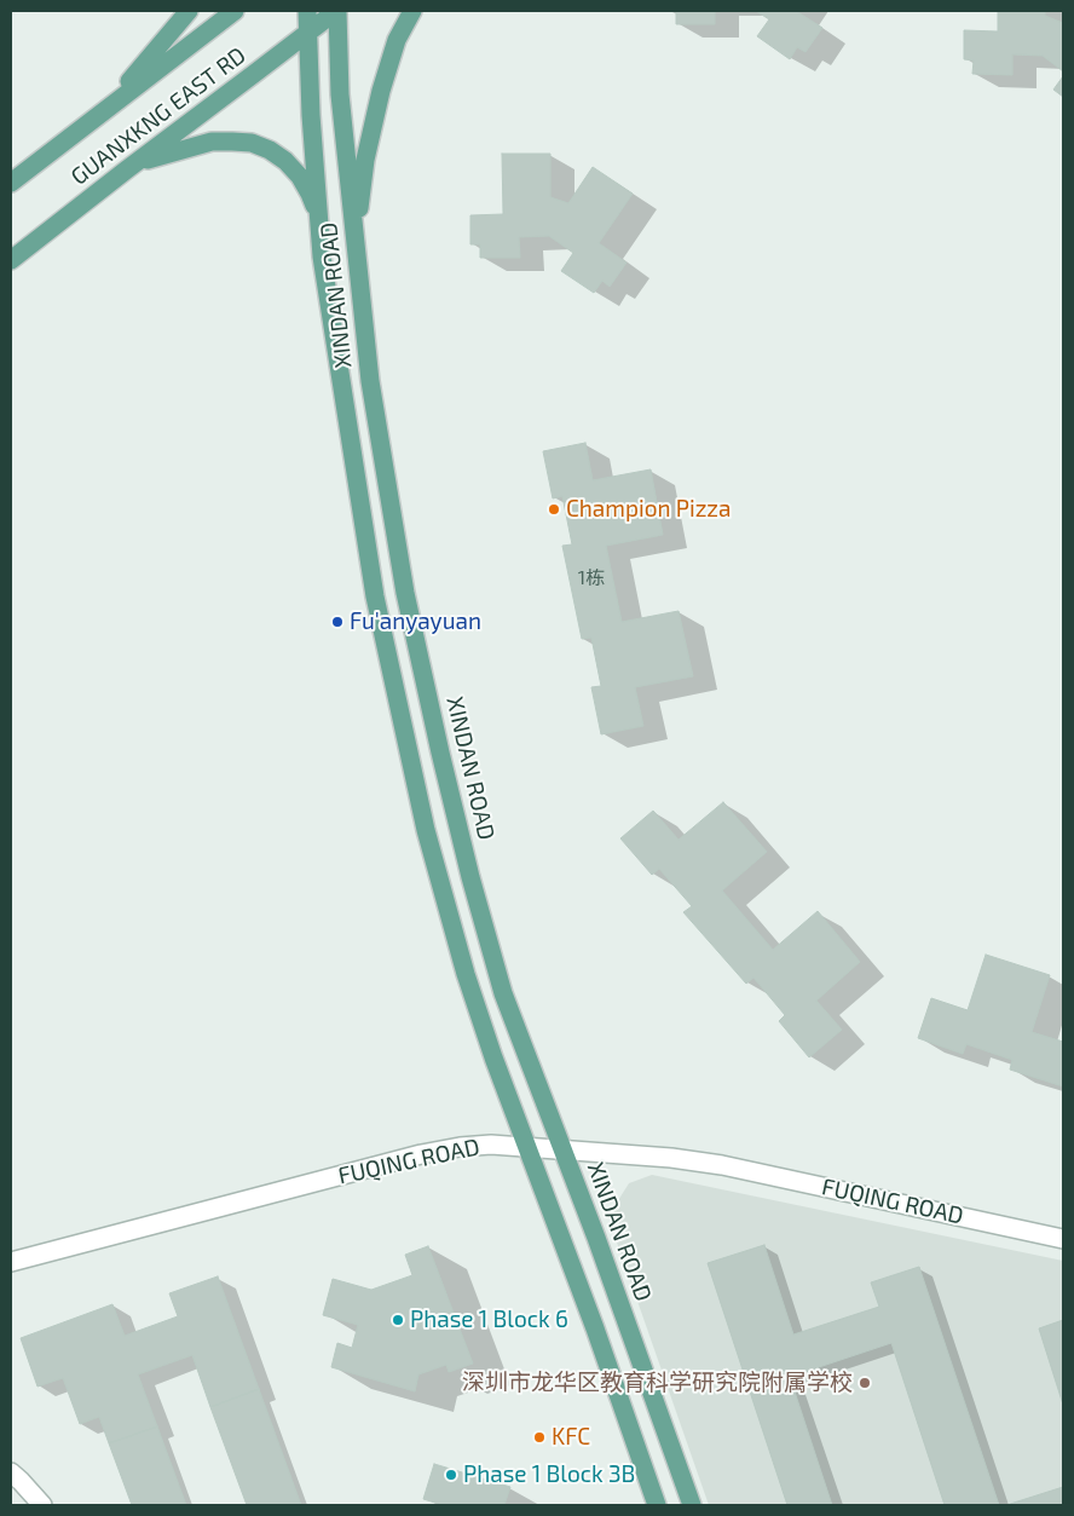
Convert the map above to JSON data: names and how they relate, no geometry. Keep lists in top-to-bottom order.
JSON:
{
  "streets": {
    "main road": ["GUANXKNG EAST RD", "XINDAN ROAD"],
    "street": ["FUQING ROAD"]
  },
  "crossings": [
    ["GUANXKNG EAST RD", "XINDAN ROAD"],
    ["XINDAN ROAD", "FUQING ROAD"]
  ],
  "places": [
    "Champion Pizza",
    "Fu'anyayuan",
    "Phase 1 Block 6",
    "深圳市龙华区教育科学研究院附属学校",
    "KFC",
    "Phase 1 Block 3B"
  ],
  "house_numbers": ["1栋"]
}
